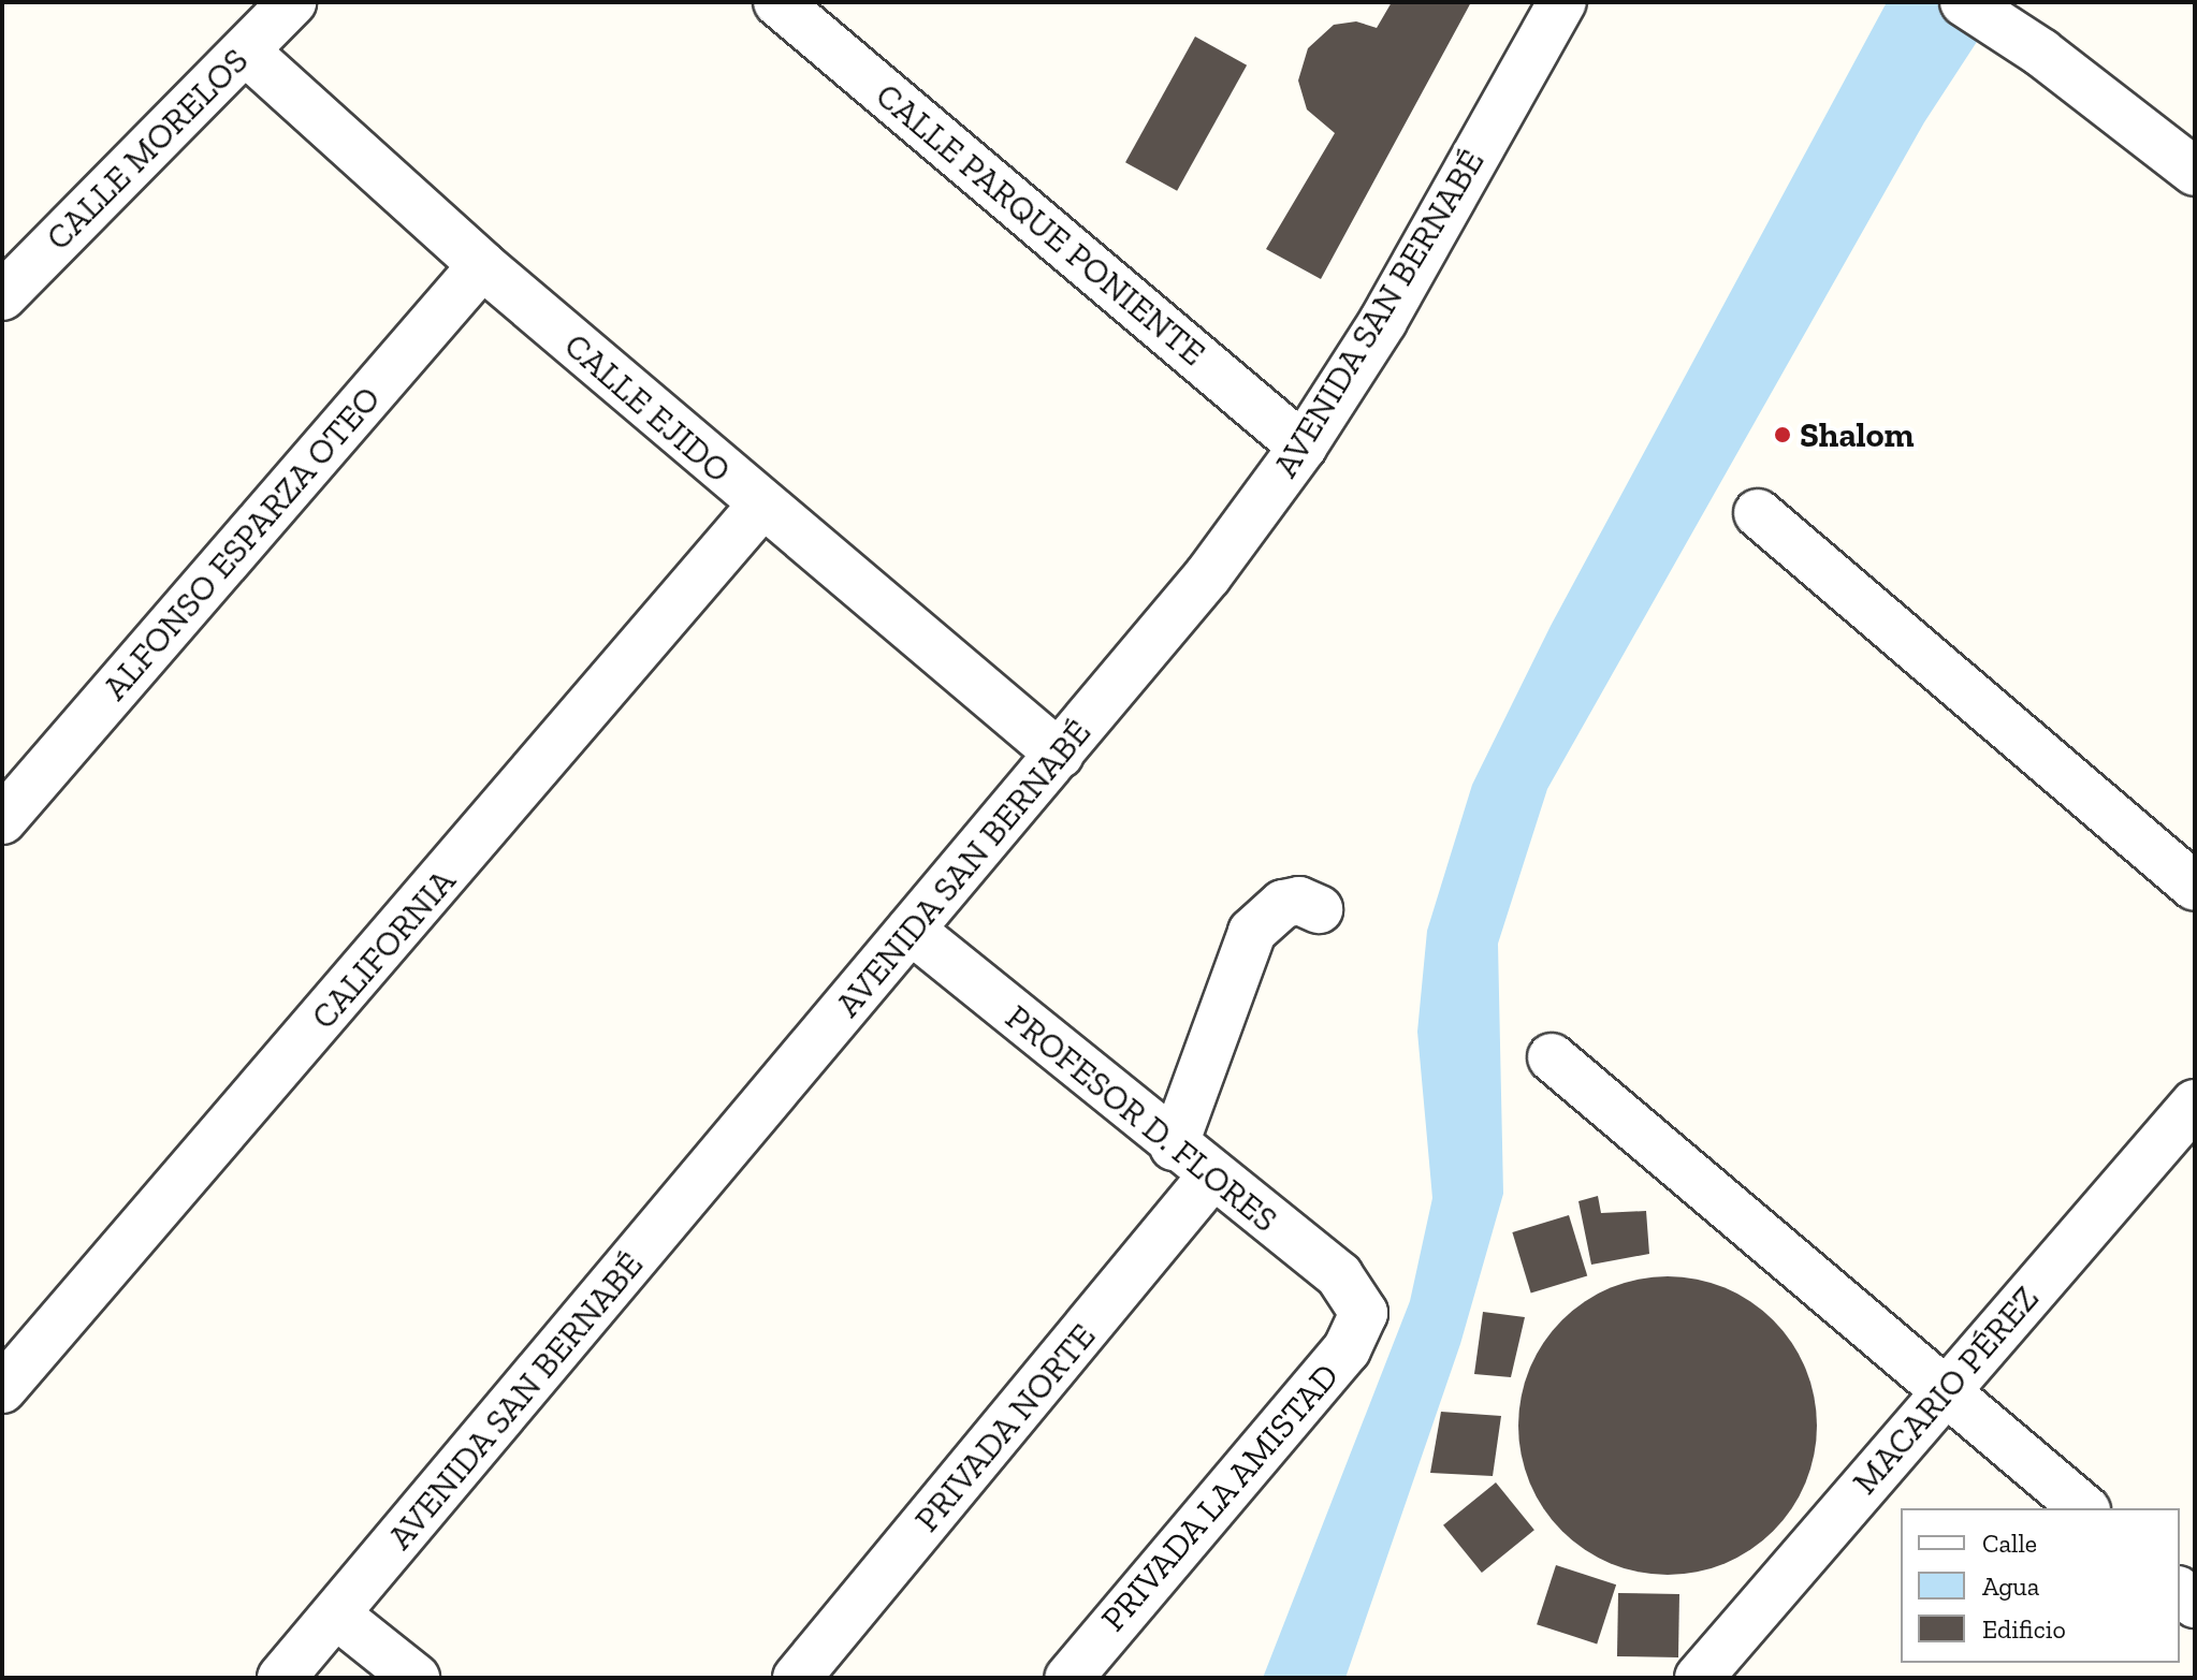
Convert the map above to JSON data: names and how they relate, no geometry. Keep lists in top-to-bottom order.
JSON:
{
  "streets": {
    "street": [
      "CALLE MORELOS",
      "CALLE PARQUE PONIENTE",
      "AVENIDA SAN BERNABÉ",
      "CALLE EJIDO",
      "ALFONSO ESPARZA OTEO",
      "CALIFORNIA",
      "PROFESOR D. FLORES",
      "MACARIO PÉREZ",
      "PRIVADA NORTE",
      "PRIVADA LA AMISTAD"
    ]
  },
  "crossings": [
    ["CALLE MORELOS", "CALLE EJIDO"],
    ["CALLE PARQUE PONIENTE", "AVENIDA SAN BERNABÉ"],
    ["AVENIDA SAN BERNABÉ", "CALLE EJIDO"],
    ["AVENIDA SAN BERNABÉ", "PROFESOR D. FLORES"],
    ["CALLE EJIDO", "ALFONSO ESPARZA OTEO"],
    ["CALLE EJIDO", "CALIFORNIA"],
    ["PROFESOR D. FLORES", "PRIVADA NORTE"],
    ["PROFESOR D. FLORES", "PRIVADA LA AMISTAD"]
  ],
  "places": ["Shalom"],
  "legend": ["Calle", "Agua", "Edificio"]
}
